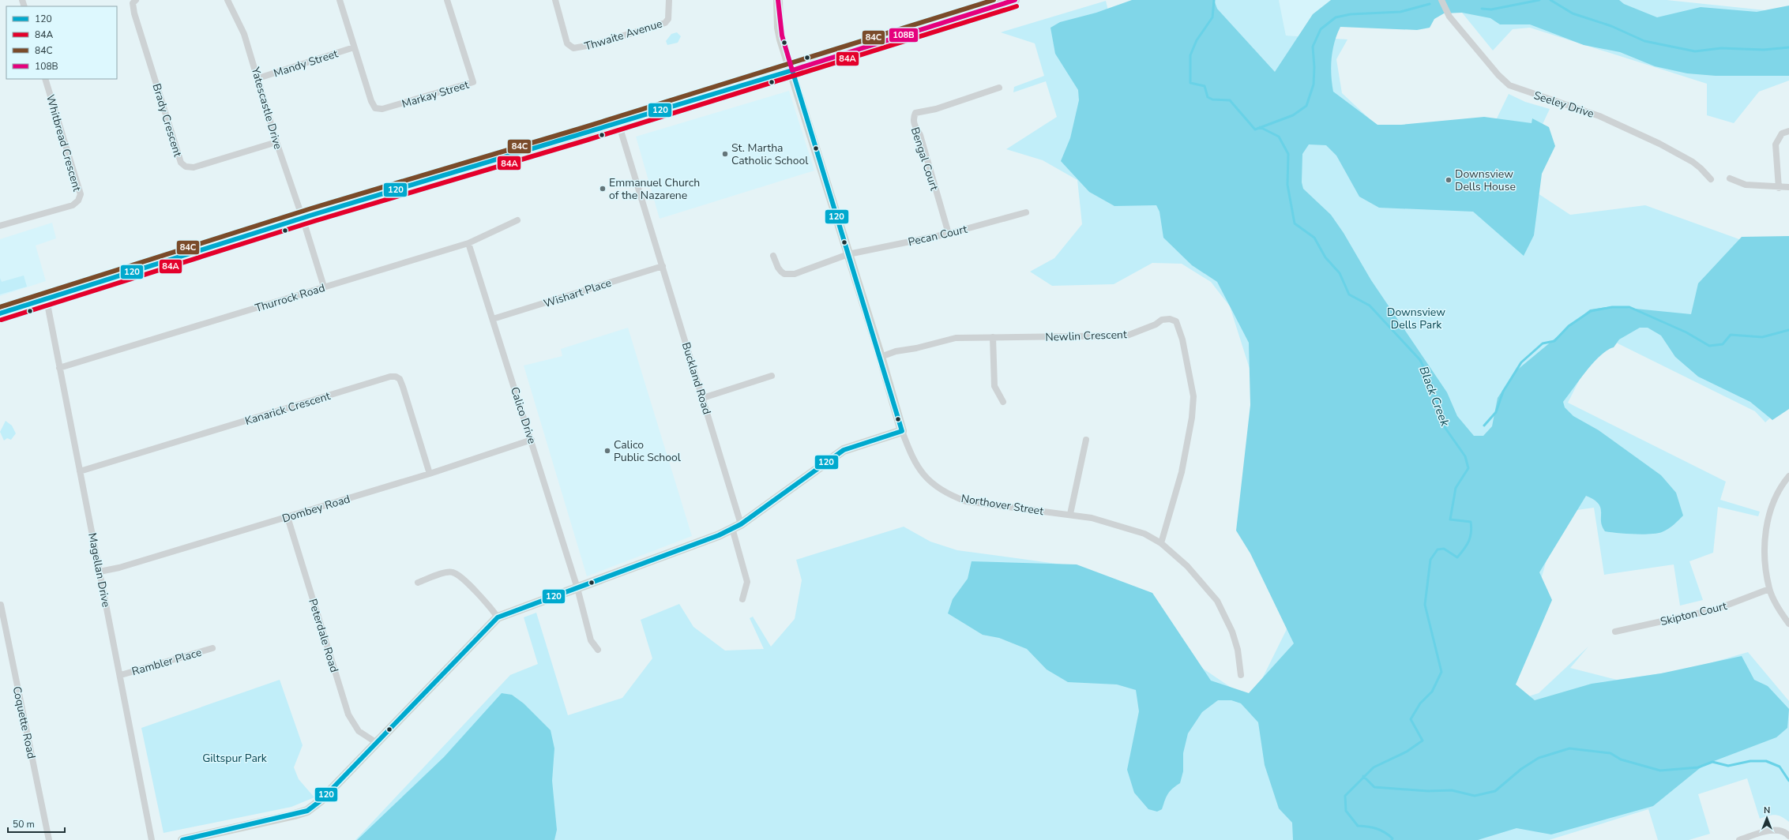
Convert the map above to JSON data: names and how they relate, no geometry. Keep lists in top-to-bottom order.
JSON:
{
  "streets": {
    "street": [
      "Thwaite Avenue",
      "Mandy Street",
      "Markay Street",
      "Seeley Drive",
      "Yatescastle Drive",
      "Brady Crescent",
      "Whitbread Crescent",
      "Bengal Court",
      "Pecan Court",
      "Wishart Place",
      "Thurrock Road",
      "Newlin Crescent",
      "Buckland Road",
      "Kanarick Crescent",
      "Calico Drive",
      "Northover Street",
      "Dombey Road",
      "Magellan Drive",
      "Skipton Court",
      "Peterdale Road",
      "Rambler Place",
      "Coquette Road"
    ]
  },
  "crossings": [
    ["Mandy Street", "Markay Street"],
    ["Mandy Street", "Yatescastle Drive"],
    ["Yatescastle Drive", "Brady Crescent"],
    ["Yatescastle Drive", "Thurrock Road"],
    ["Bengal Court", "Pecan Court"],
    ["Pecan Court", "Northover Street"],
    ["Wishart Place", "Buckland Road"],
    ["Wishart Place", "Calico Drive"],
    ["Thurrock Road", "Calico Drive"],
    ["Thurrock Road", "Magellan Drive"],
    ["Newlin Crescent", "Northover Street"],
    ["Kanarick Crescent", "Dombey Road"],
    ["Kanarick Crescent", "Magellan Drive"],
    ["Calico Drive", "Dombey Road"],
    ["Dombey Road", "Magellan Drive"],
    ["Dombey Road", "Peterdale Road"],
    ["Magellan Drive", "Rambler Place"]
  ],
  "water": ["Black Creek"],
  "parks": ["Downsview Dells Park", "Giltspur Park"],
  "places": [
    "St. Martha Catholic School",
    "Downsview Dells House",
    "Emmanuel Church of the Nazarene",
    "Calico Public School"
  ],
  "lines": [
    "transit line 84C",
    "transit line 108B",
    "transit line 84A",
    "transit line 120"
  ],
  "legend": [
    "120",
    "84A",
    "84C",
    "108B"
  ],
  "scale_bar": "50 m",
  "north": "top"
}
